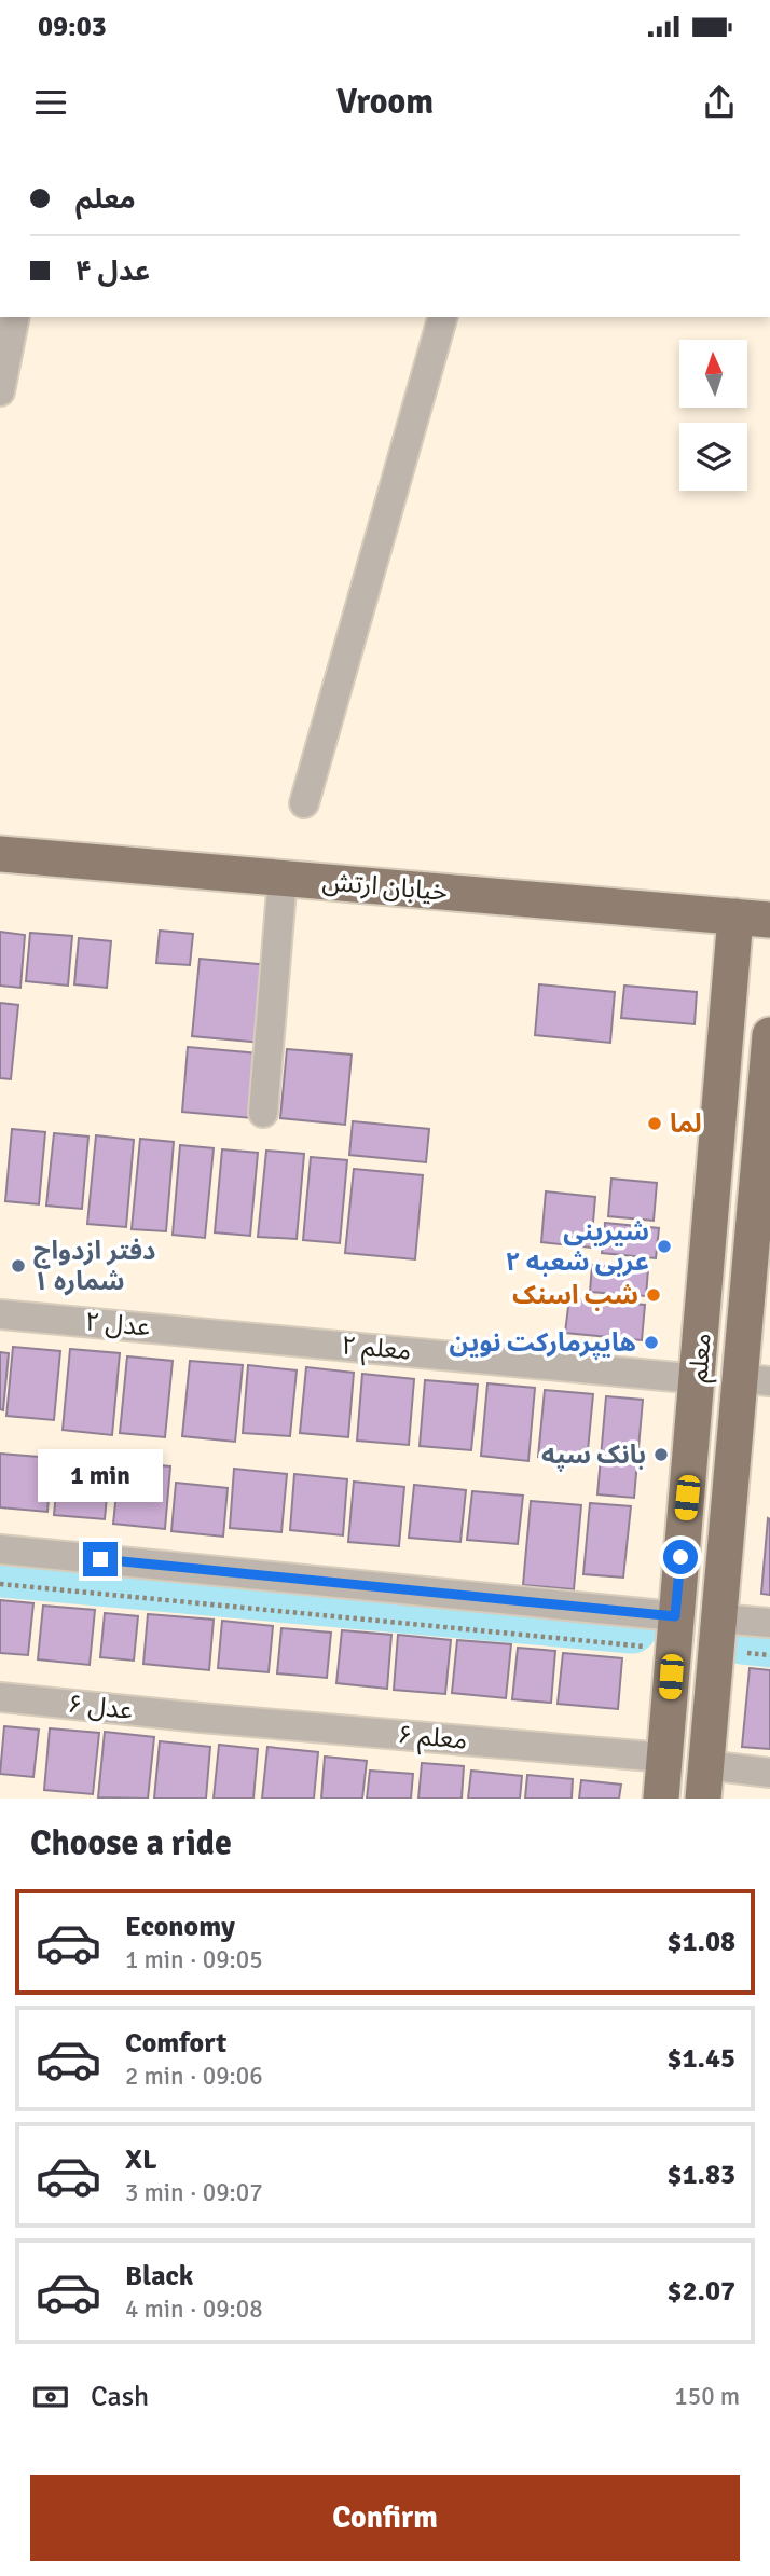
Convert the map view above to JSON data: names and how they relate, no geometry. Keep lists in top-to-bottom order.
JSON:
{
  "streets": {
    "main road": ["خیابان ارتش", "معلم"],
    "street": [
      "عدل ۲",
      "معلم ۲",
      "عدل ۶",
      "معلم ۶"
    ]
  },
  "crossings": [
    ["خیابان ارتش", "معلم"],
    ["عدل ۲", "معلم ۲"],
    ["معلم ۲", "معلم"],
    ["معلم", "معلم ۶"],
    ["عدل ۶", "معلم ۶"]
  ],
  "places": [
    "لما",
    "شیرینی عربی شعبه ۲",
    "دفتر ازدواج شماره ۱",
    "شب اسنک",
    "هایپرمارکت نوین",
    "بانک سپه"
  ],
  "north": "top",
  "page": {
    "status": "09:03",
    "header": "Vroom",
    "banner": ["معلم", "عدل ۴"],
    "bubble": "1 min",
    "heading": "Choose a ride",
    "list": [
      {
        "name": "Economy",
        "note": "1 min · 09:05",
        "value": "$1.08"
      },
      {
        "name": "Comfort",
        "note": "2 min · 09:06",
        "value": "$1.45"
      },
      {
        "name": "XL",
        "note": "3 min · 09:07",
        "value": "$1.83"
      },
      {
        "name": "Black",
        "note": "4 min · 09:08",
        "value": "$2.07"
      }
    ],
    "pay": ["Cash", "150 m"],
    "buttons": "Confirm"
  }
}
